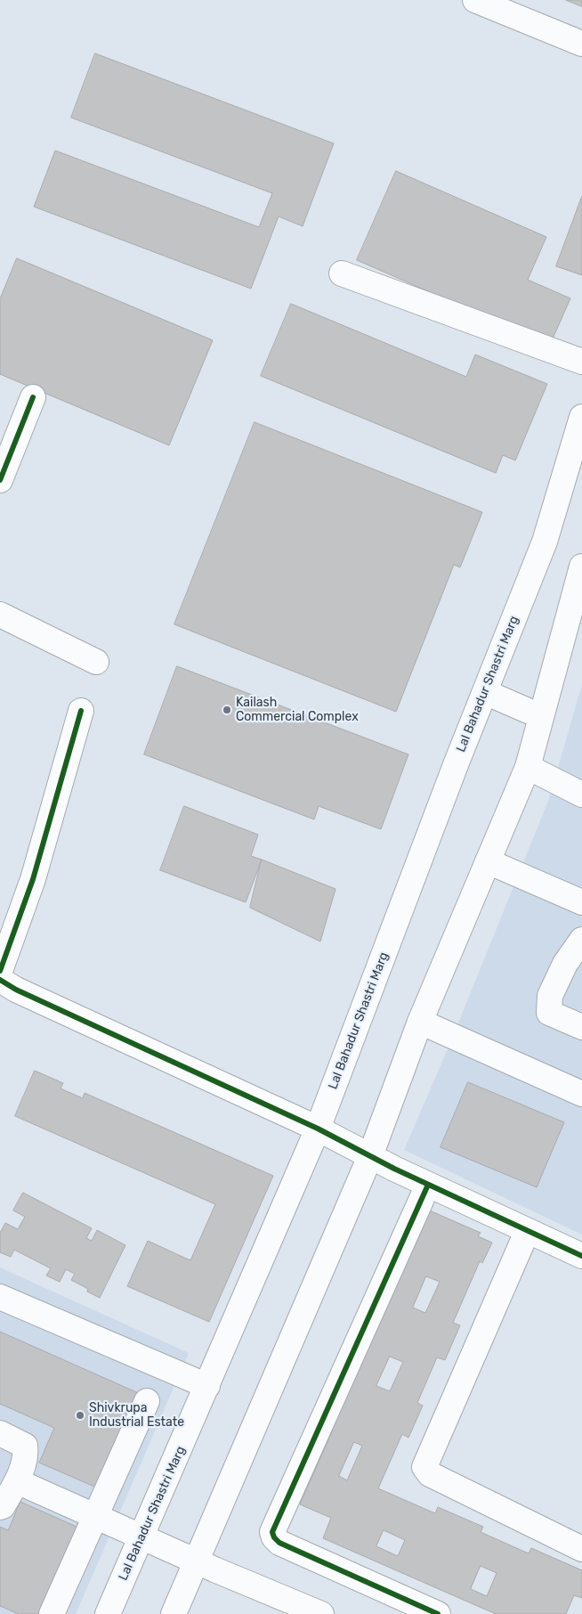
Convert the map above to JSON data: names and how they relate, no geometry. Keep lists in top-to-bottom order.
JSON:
{
  "streets": {
    "main road": ["Lal Bahadur Shastri Marg"]
  },
  "places": ["Kailash Commercial Complex", "Shivkrupa Industrial Estate"]
}
